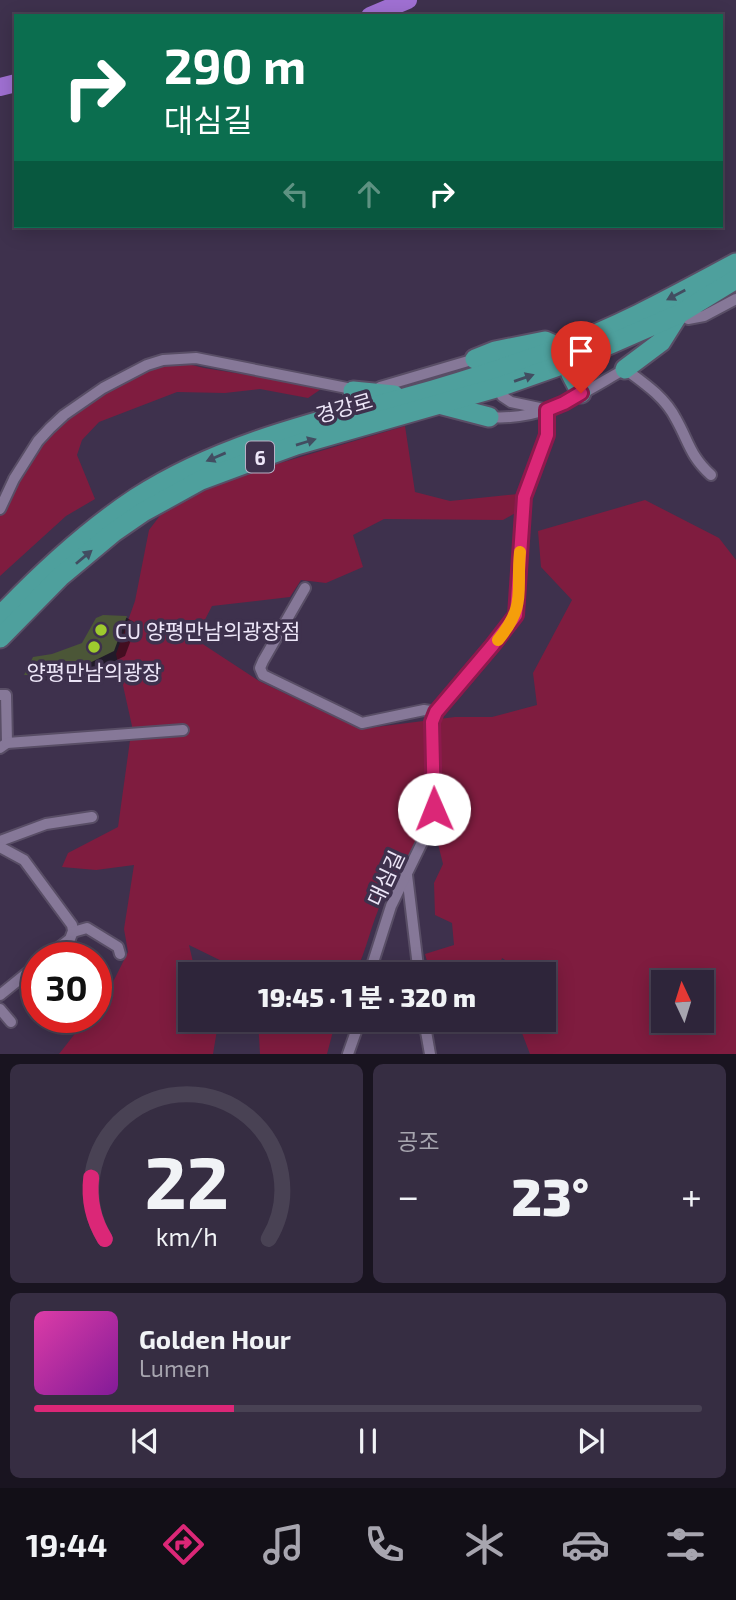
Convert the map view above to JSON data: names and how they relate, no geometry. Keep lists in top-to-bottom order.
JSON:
{
  "streets": {
    "highway": ["경강로", "6"],
    "street": ["대심길"]
  },
  "places": ["CU 양평만남의광장점", "양평만남의광장"],
  "north": "top",
  "page": {
    "turn": ["290 m", "대심길"],
    "limit": "30",
    "trip": "19:45 · 1 분 · 320 m",
    "tile": "공조",
    "heat": ["−", "23°", "+"],
    "song": ["Golden Hour", "Lumen"],
    "tabs": "19:44",
    "gauge": ["22", "km/h"]
  }
}
